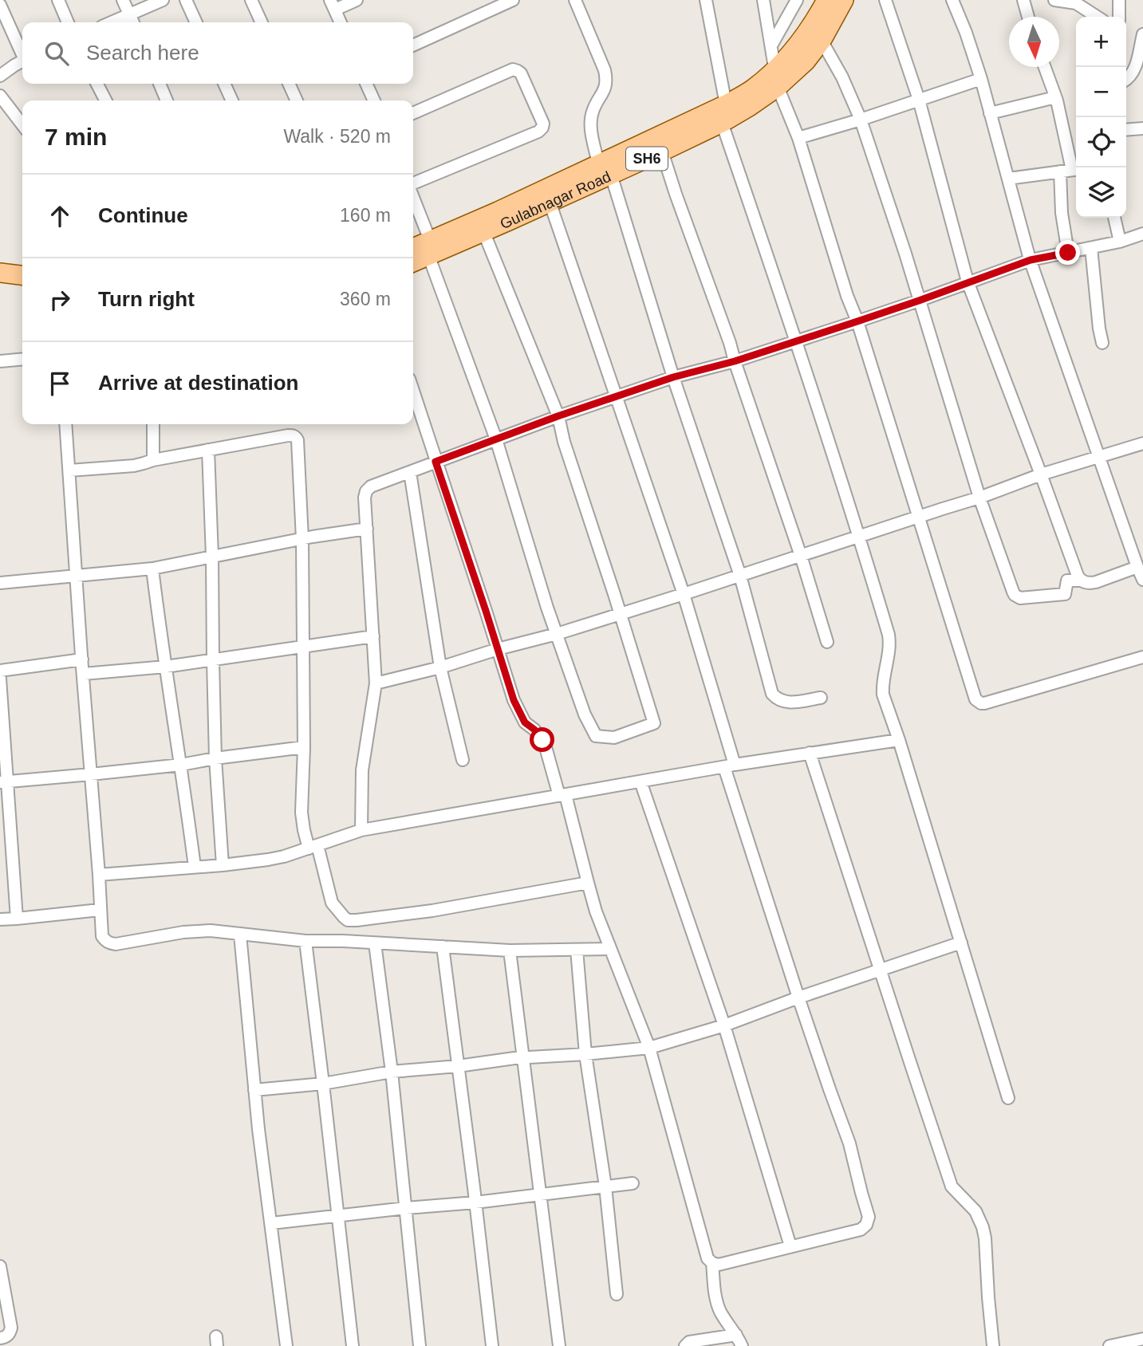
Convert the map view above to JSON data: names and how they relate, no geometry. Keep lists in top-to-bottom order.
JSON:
{
  "streets": {
    "main road": ["SH6", "Gulabnagar Road"]
  },
  "north": "bottom",
  "page": {
    "map_buttons": ["+", "−"],
    "search": "Search here",
    "heading": ["7 min", "Walk · 520 m"],
    "list": [
      ["Continue", "160 m"],
      ["Turn right", "360 m"],
      "Arrive at destination"
    ]
  }
}
